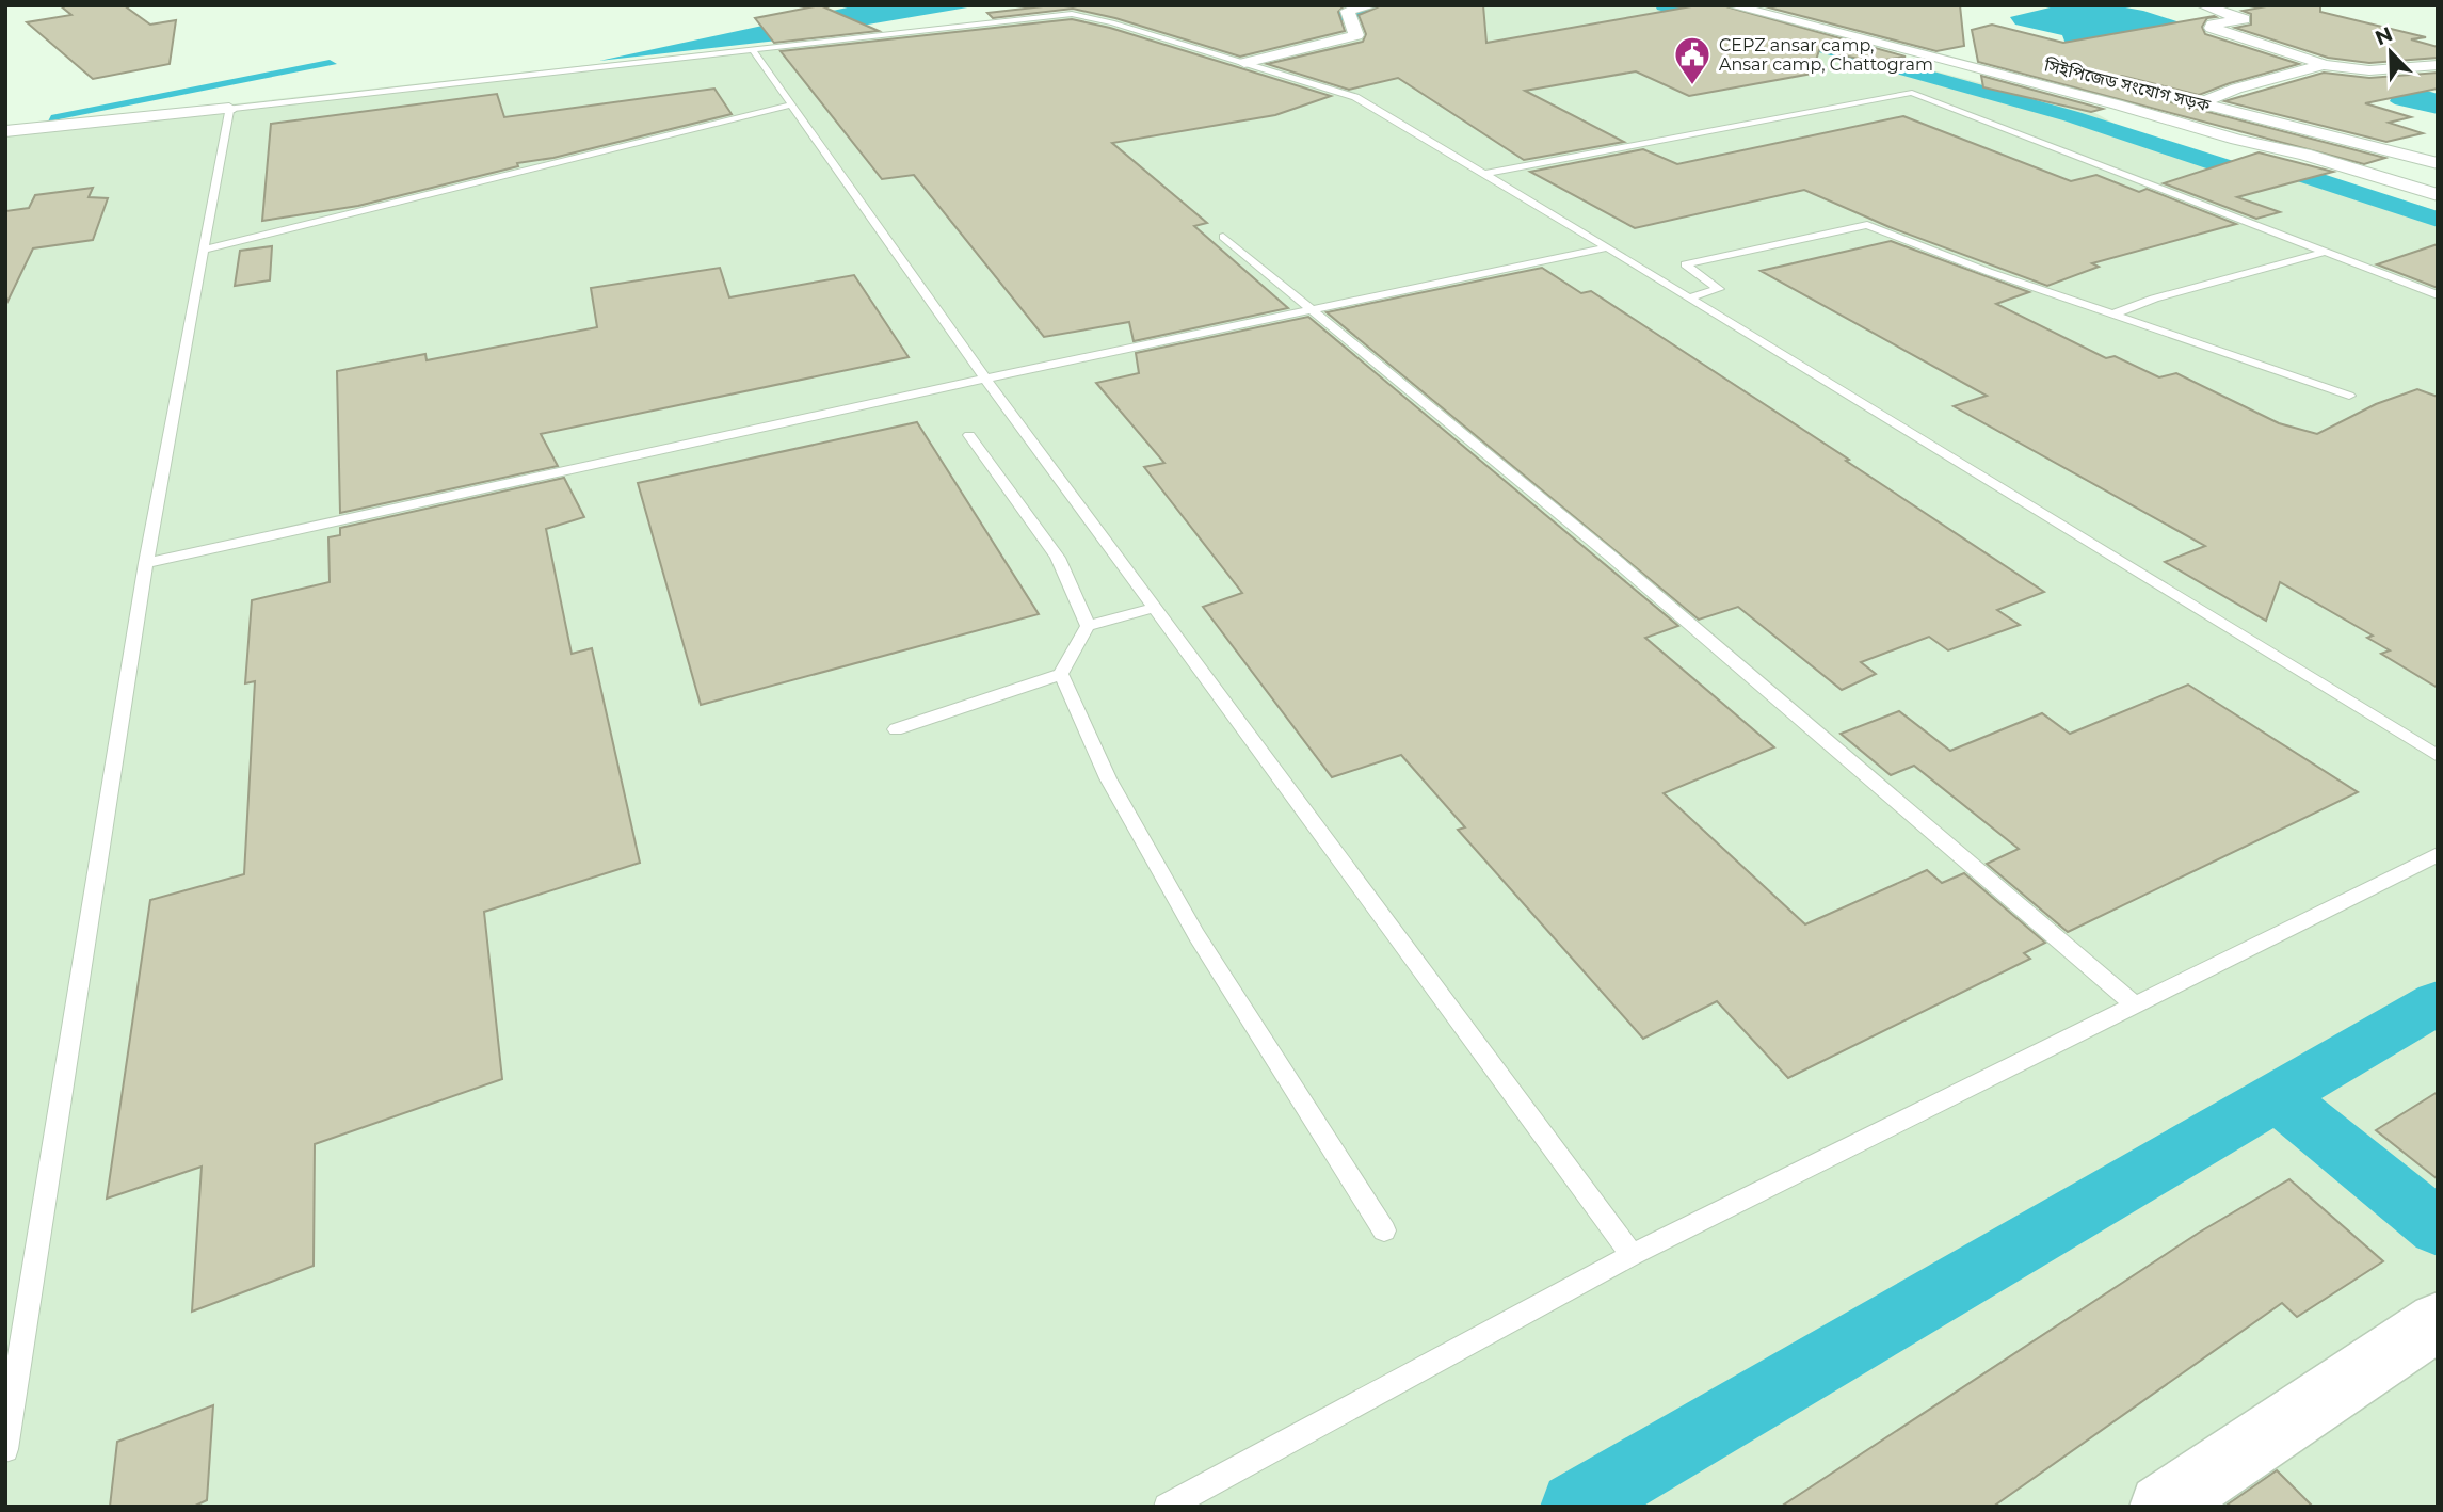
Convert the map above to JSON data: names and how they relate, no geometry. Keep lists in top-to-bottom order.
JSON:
{
  "streets": {
    "street": ["সিইপিজেড সংযোগ সড়ক"]
  },
  "places": {
    "public building": ["CEPZ ansar camp, Ansar camp, Chattogram"]
  },
  "north": "top left"
}
